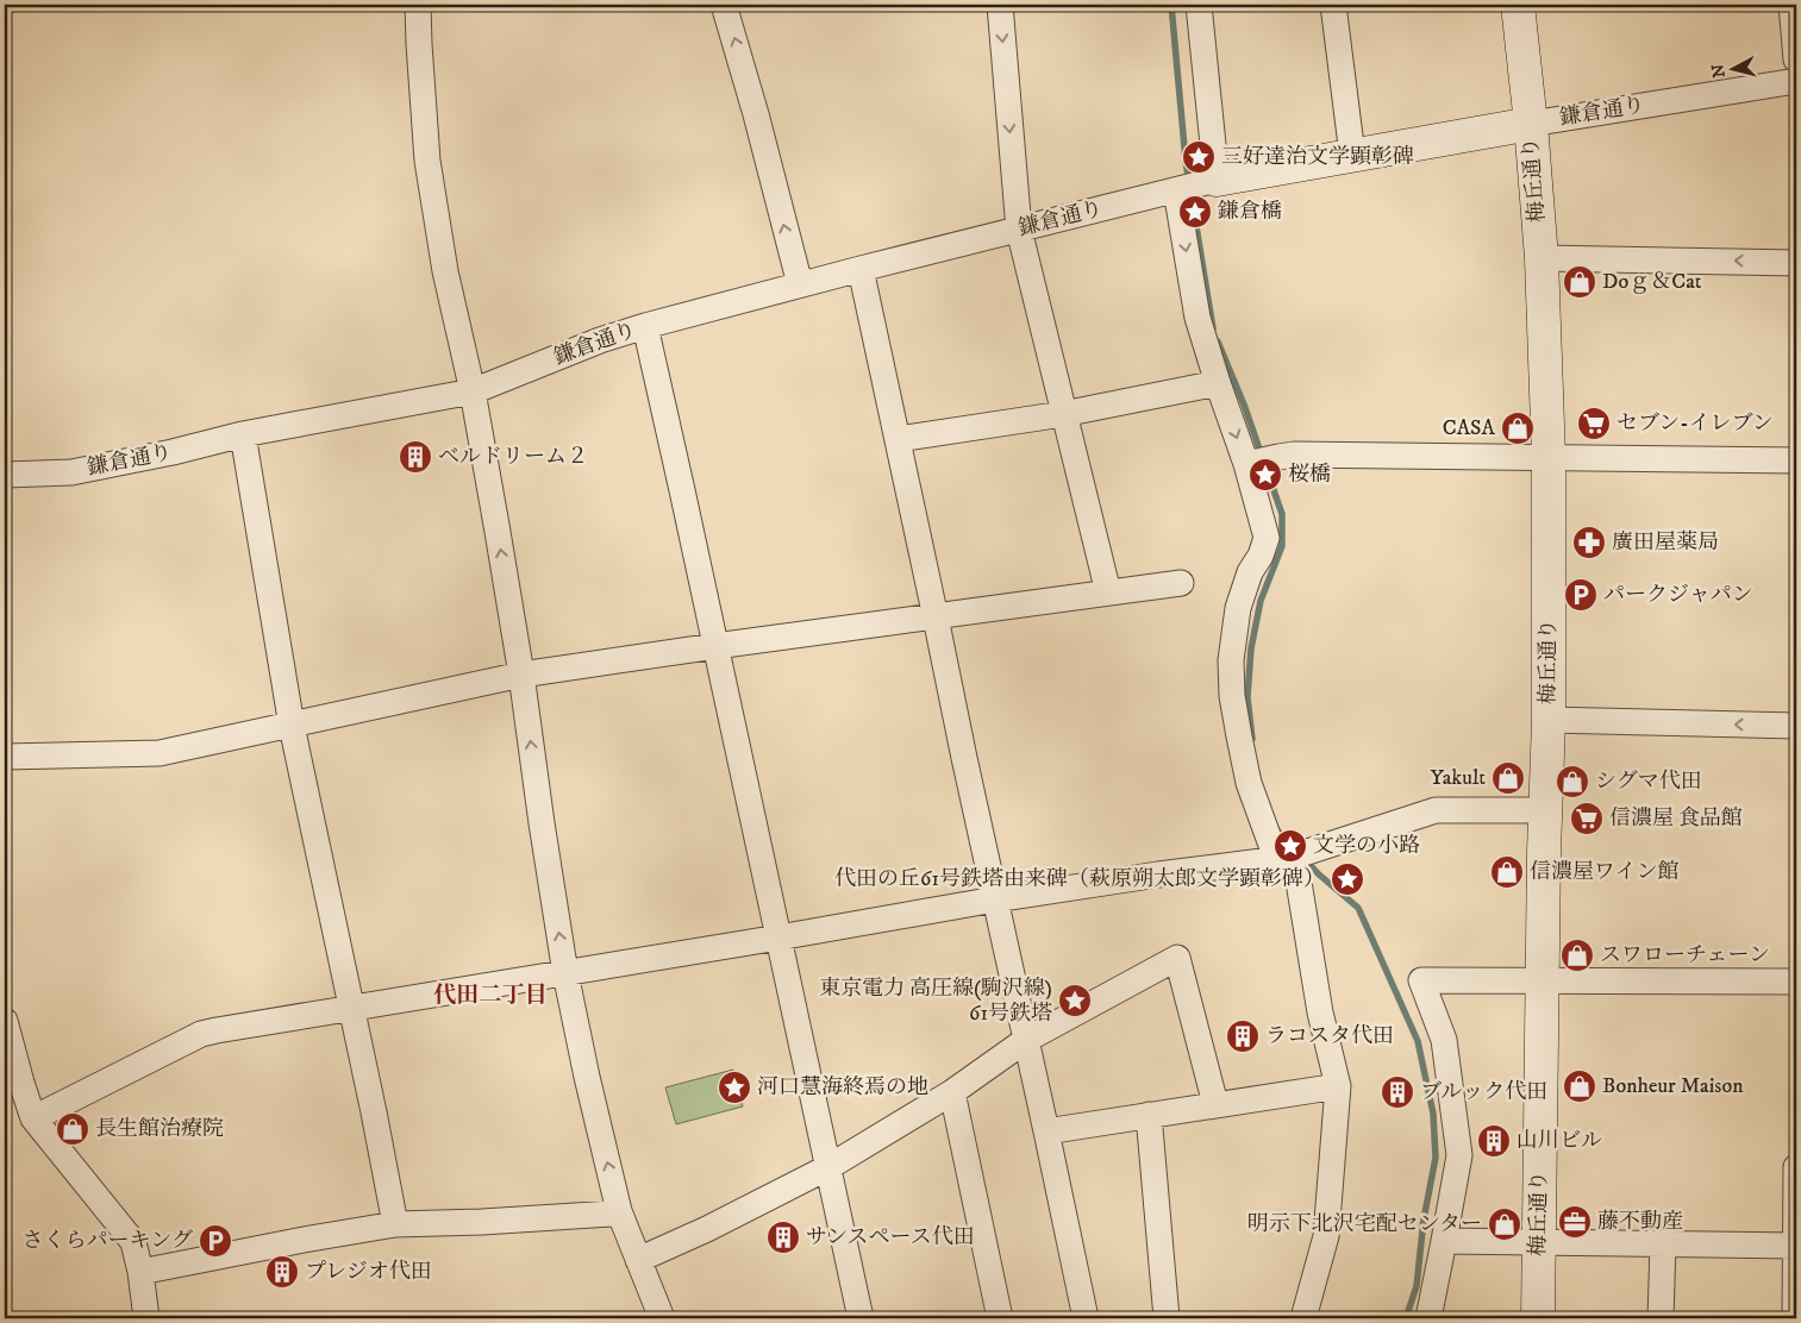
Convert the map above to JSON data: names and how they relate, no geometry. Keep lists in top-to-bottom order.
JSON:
{
  "streets": {
    "street": ["鎌倉通り", "梅丘通り"]
  },
  "crossings": [
    ["鎌倉通り", "梅丘通り"]
  ],
  "districts": ["代田二丁目"],
  "places": {
    "place": [
      "三好達治文学顕彰碑",
      "鎌倉橋",
      "桜橋",
      "文学の小路",
      "代田の丘61号鉄塔由来碑（萩原朔太郎文学顕彰碑）",
      "東京電力 高圧線(駒沢線) 61号鉄塔",
      "河口慧海終焉の地"
    ],
    "shop": [
      "Doｇ＆Cat",
      "CASA",
      "Yakult",
      "シグマ代田",
      "信濃屋ワイン館",
      "スワローチェーン",
      "Bonheur Maison",
      "長生館治療院",
      "明示下北沢宅配センター"
    ],
    "supermarket": ["セブン-イレブン", "信濃屋 食品館"],
    "building": [
      "ベルドリーム２",
      "ラコスタ代田",
      "ブルック代田",
      "山川ビル",
      "サンスペース代田",
      "プレジオ代田"
    ],
    "pharmacy": ["廣田屋薬局"],
    "parking": ["パークジャパン", "さくらパーキング"],
    "office": ["藤不動産"]
  },
  "north": "left"
}
